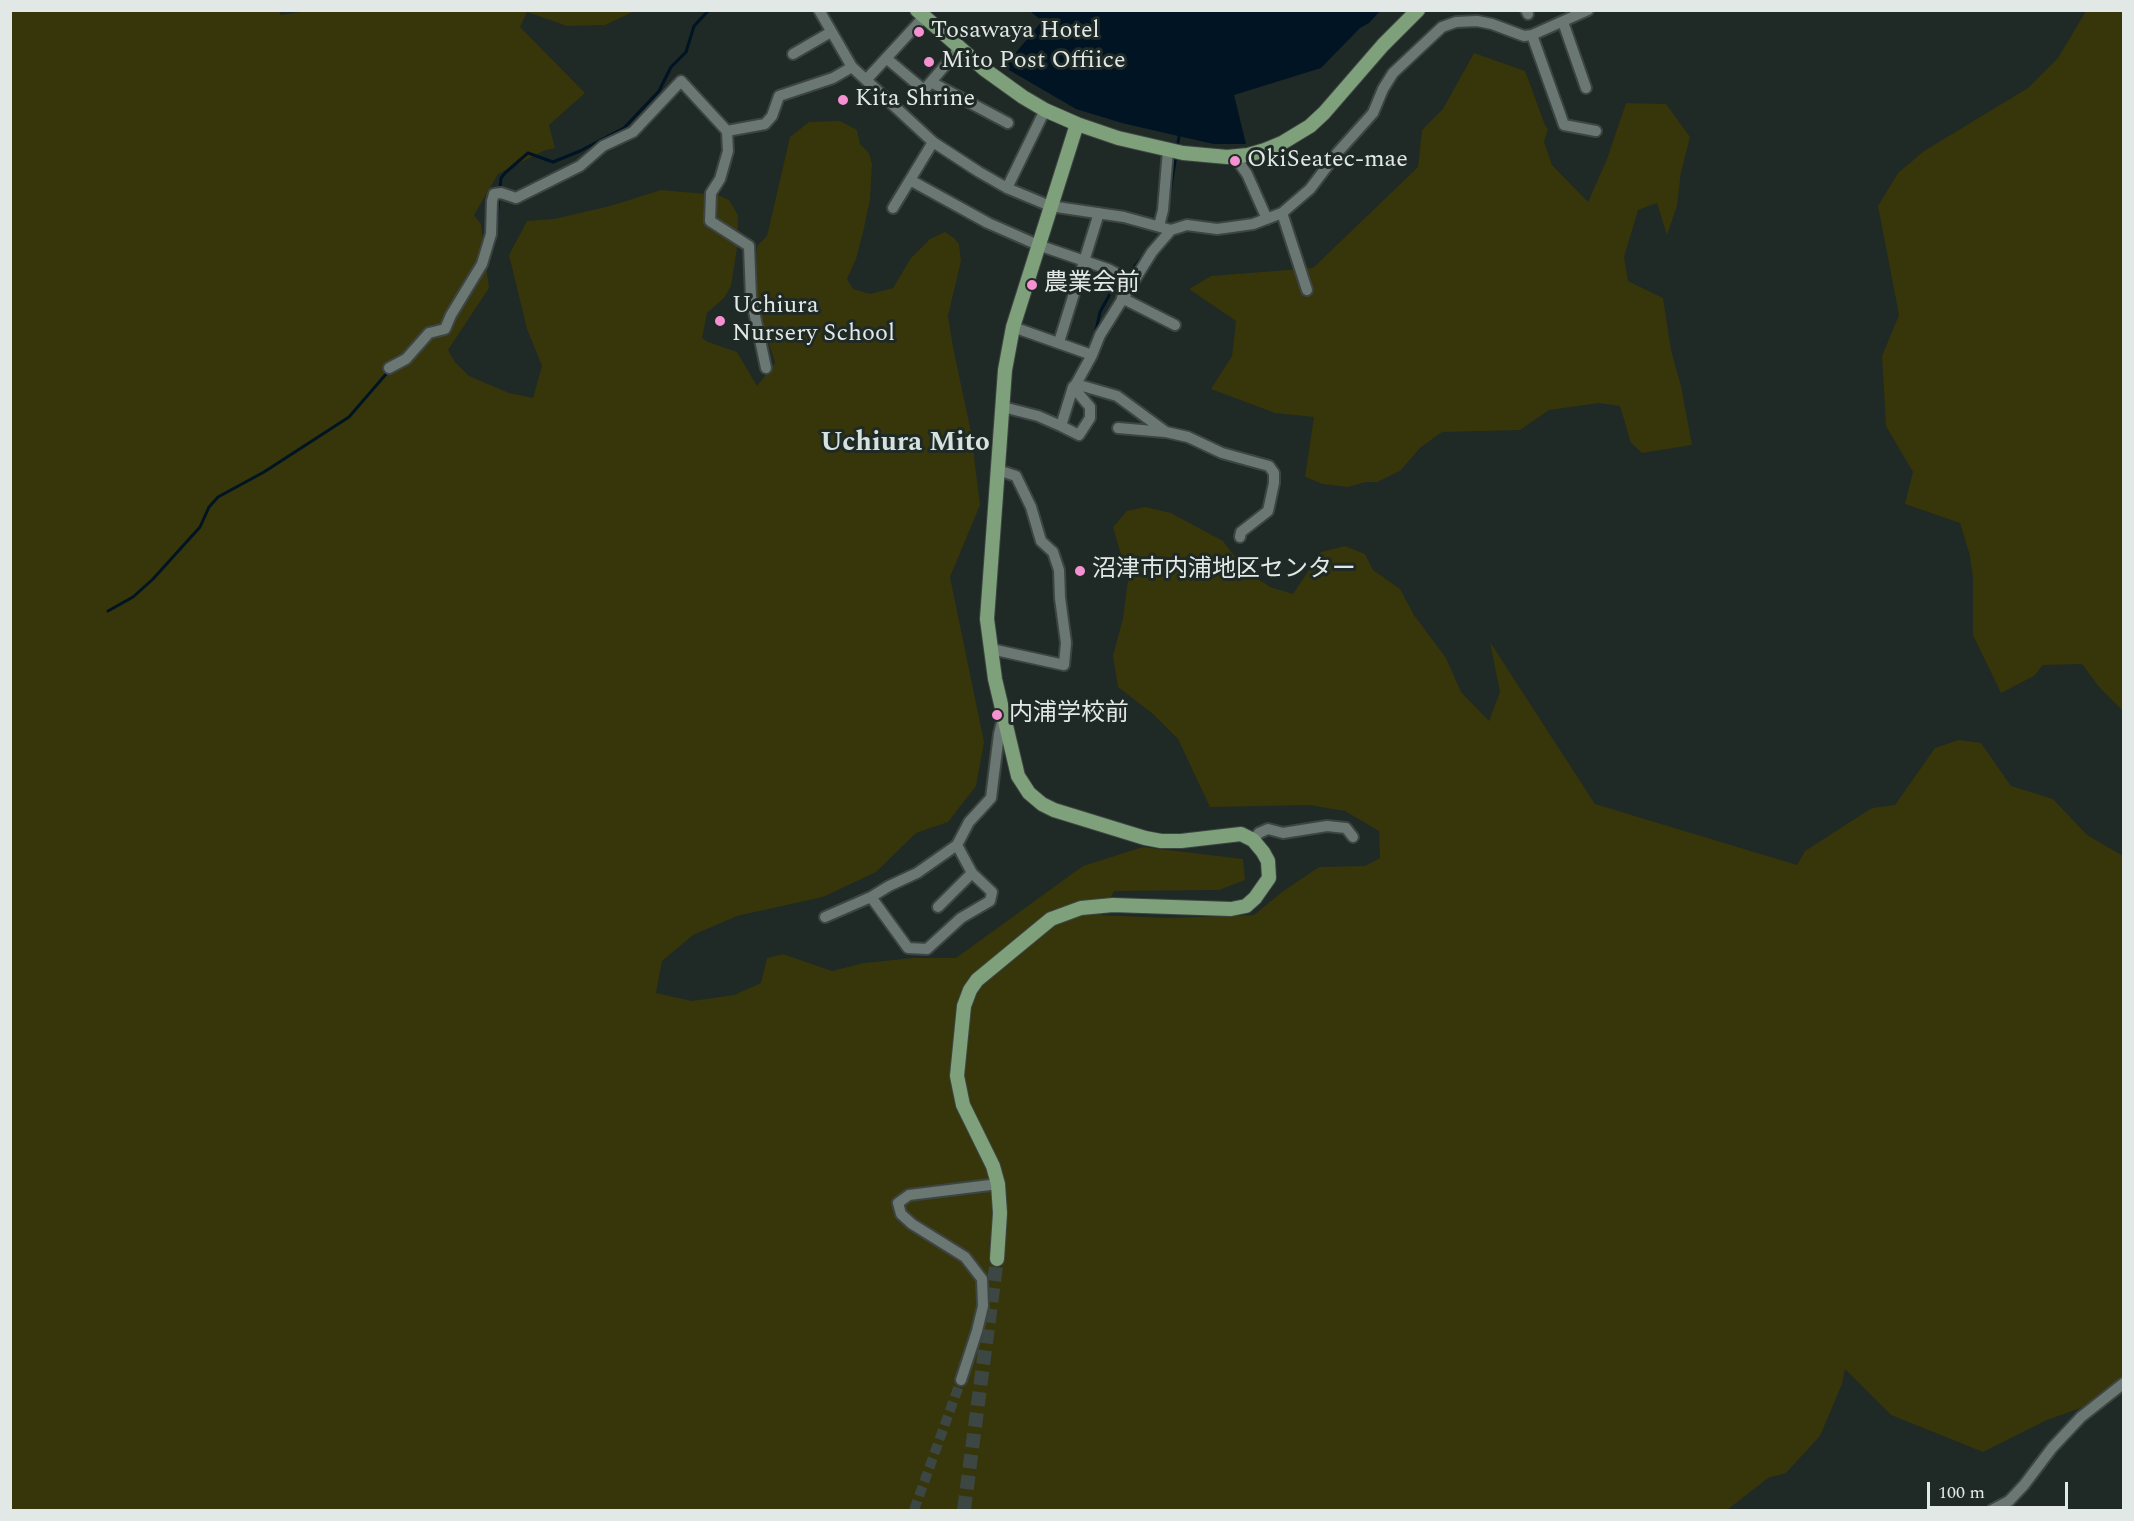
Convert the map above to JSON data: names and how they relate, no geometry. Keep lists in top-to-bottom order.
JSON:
{
  "districts": ["Uchiura Mito"],
  "places": [
    "Tosawaya Hotel",
    "Mito Post Offiice",
    "Kita Shrine",
    "OkiSeatec-mae",
    "農業会前",
    "Uchiura Nursery School",
    "沼津市内浦地区センター",
    "内浦学校前"
  ],
  "scale_bar": "100 m"
}
